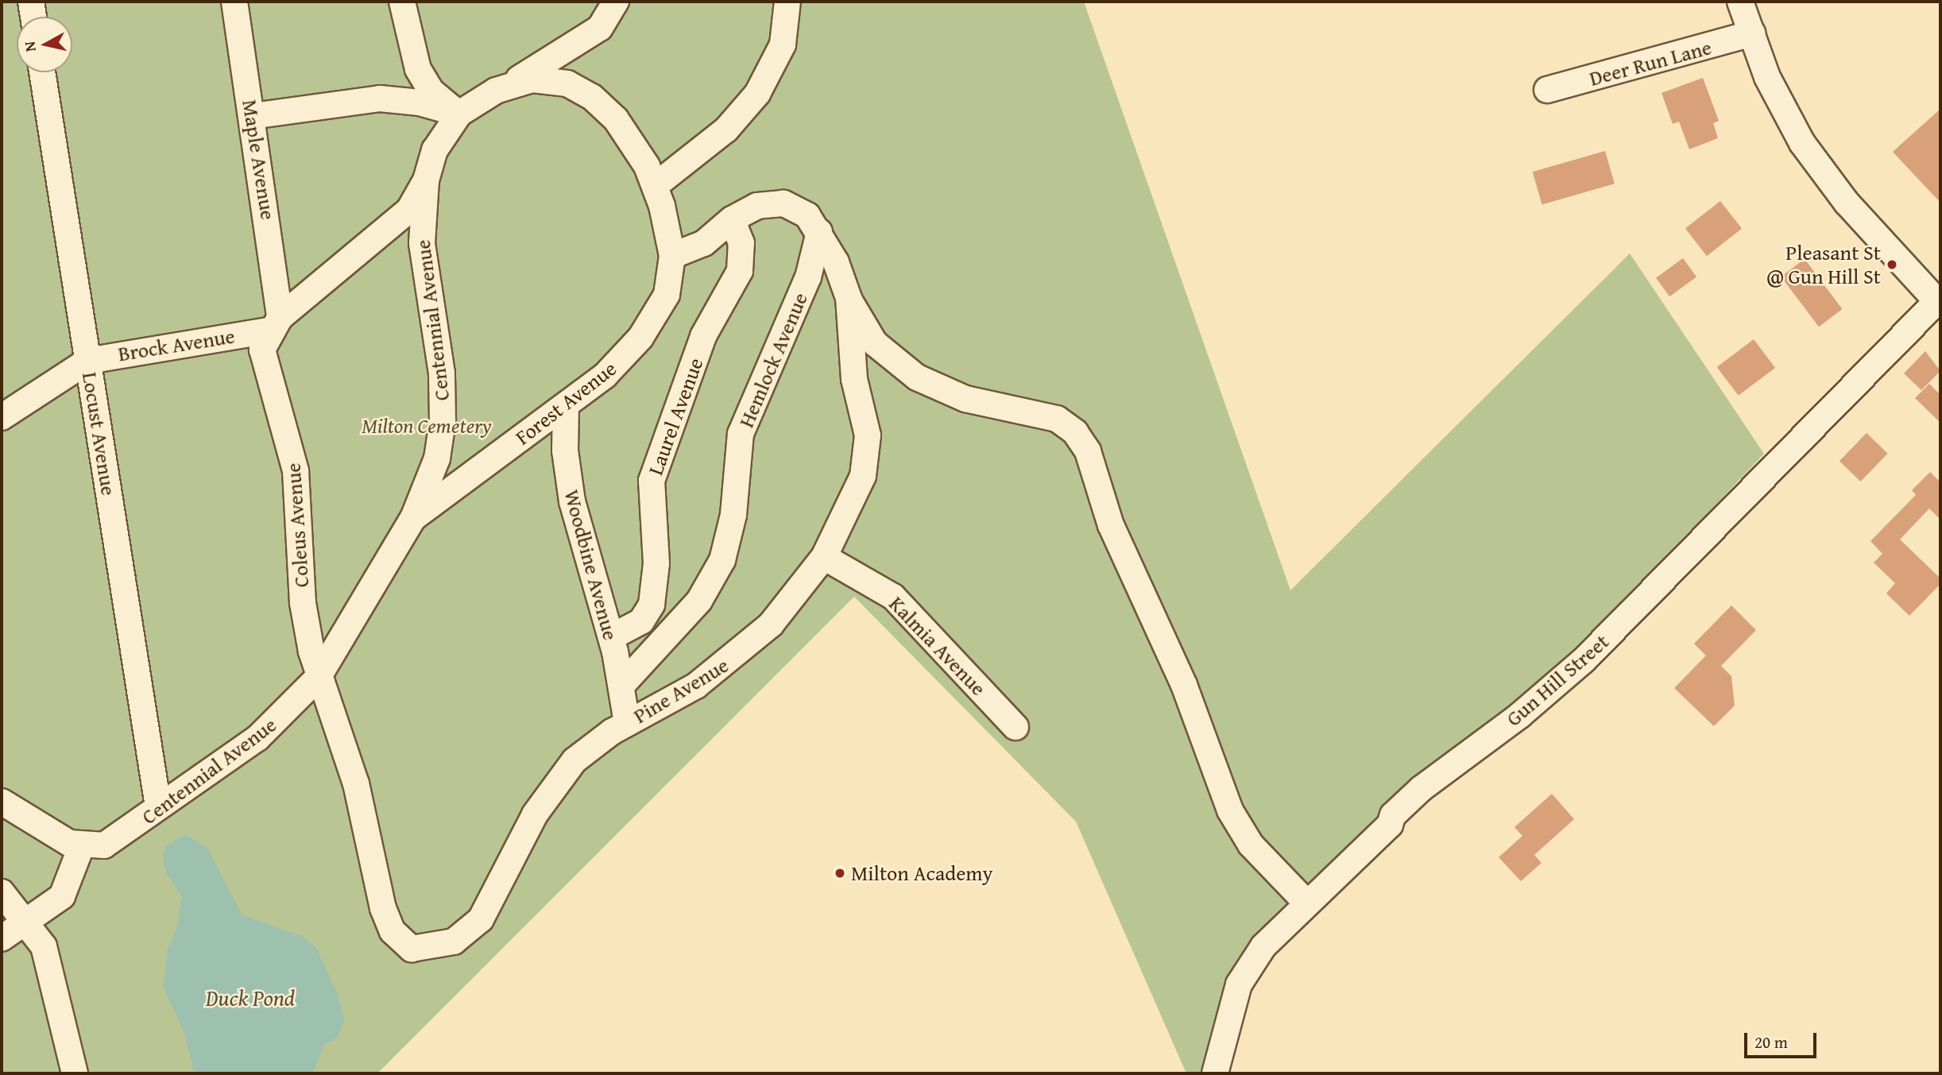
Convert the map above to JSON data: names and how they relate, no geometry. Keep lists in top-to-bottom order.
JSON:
{
  "streets": {
    "street": [
      "Deer Run Lane",
      "Maple Avenue",
      "Centennial Avenue",
      "Brock Avenue",
      "Hemlock Avenue",
      "Forest Avenue",
      "Laurel Avenue",
      "Locust Avenue",
      "Coleus Avenue",
      "Woodbine Avenue",
      "Kalmia Avenue",
      "Gun Hill Street",
      "Pine Avenue"
    ]
  },
  "crossings": [
    ["Maple Avenue", "Brock Avenue"],
    ["Maple Avenue", "Coleus Avenue"],
    ["Centennial Avenue", "Forest Avenue"],
    ["Centennial Avenue", "Locust Avenue"],
    ["Centennial Avenue", "Coleus Avenue"],
    ["Centennial Avenue", "Pine Avenue"],
    ["Brock Avenue", "Locust Avenue"],
    ["Brock Avenue", "Coleus Avenue"],
    ["Hemlock Avenue", "Woodbine Avenue"],
    ["Hemlock Avenue", "Pine Avenue"],
    ["Forest Avenue", "Woodbine Avenue"],
    ["Forest Avenue", "Pine Avenue"],
    ["Laurel Avenue", "Pine Avenue"],
    ["Coleus Avenue", "Pine Avenue"],
    ["Woodbine Avenue", "Pine Avenue"],
    ["Kalmia Avenue", "Pine Avenue"]
  ],
  "water": ["Duck Pond"],
  "parks": ["Milton Cemetery"],
  "places": ["Pleasant St @ Gun Hill St", "Milton Academy"],
  "scale_bar": "20 m",
  "north": "left"
}
